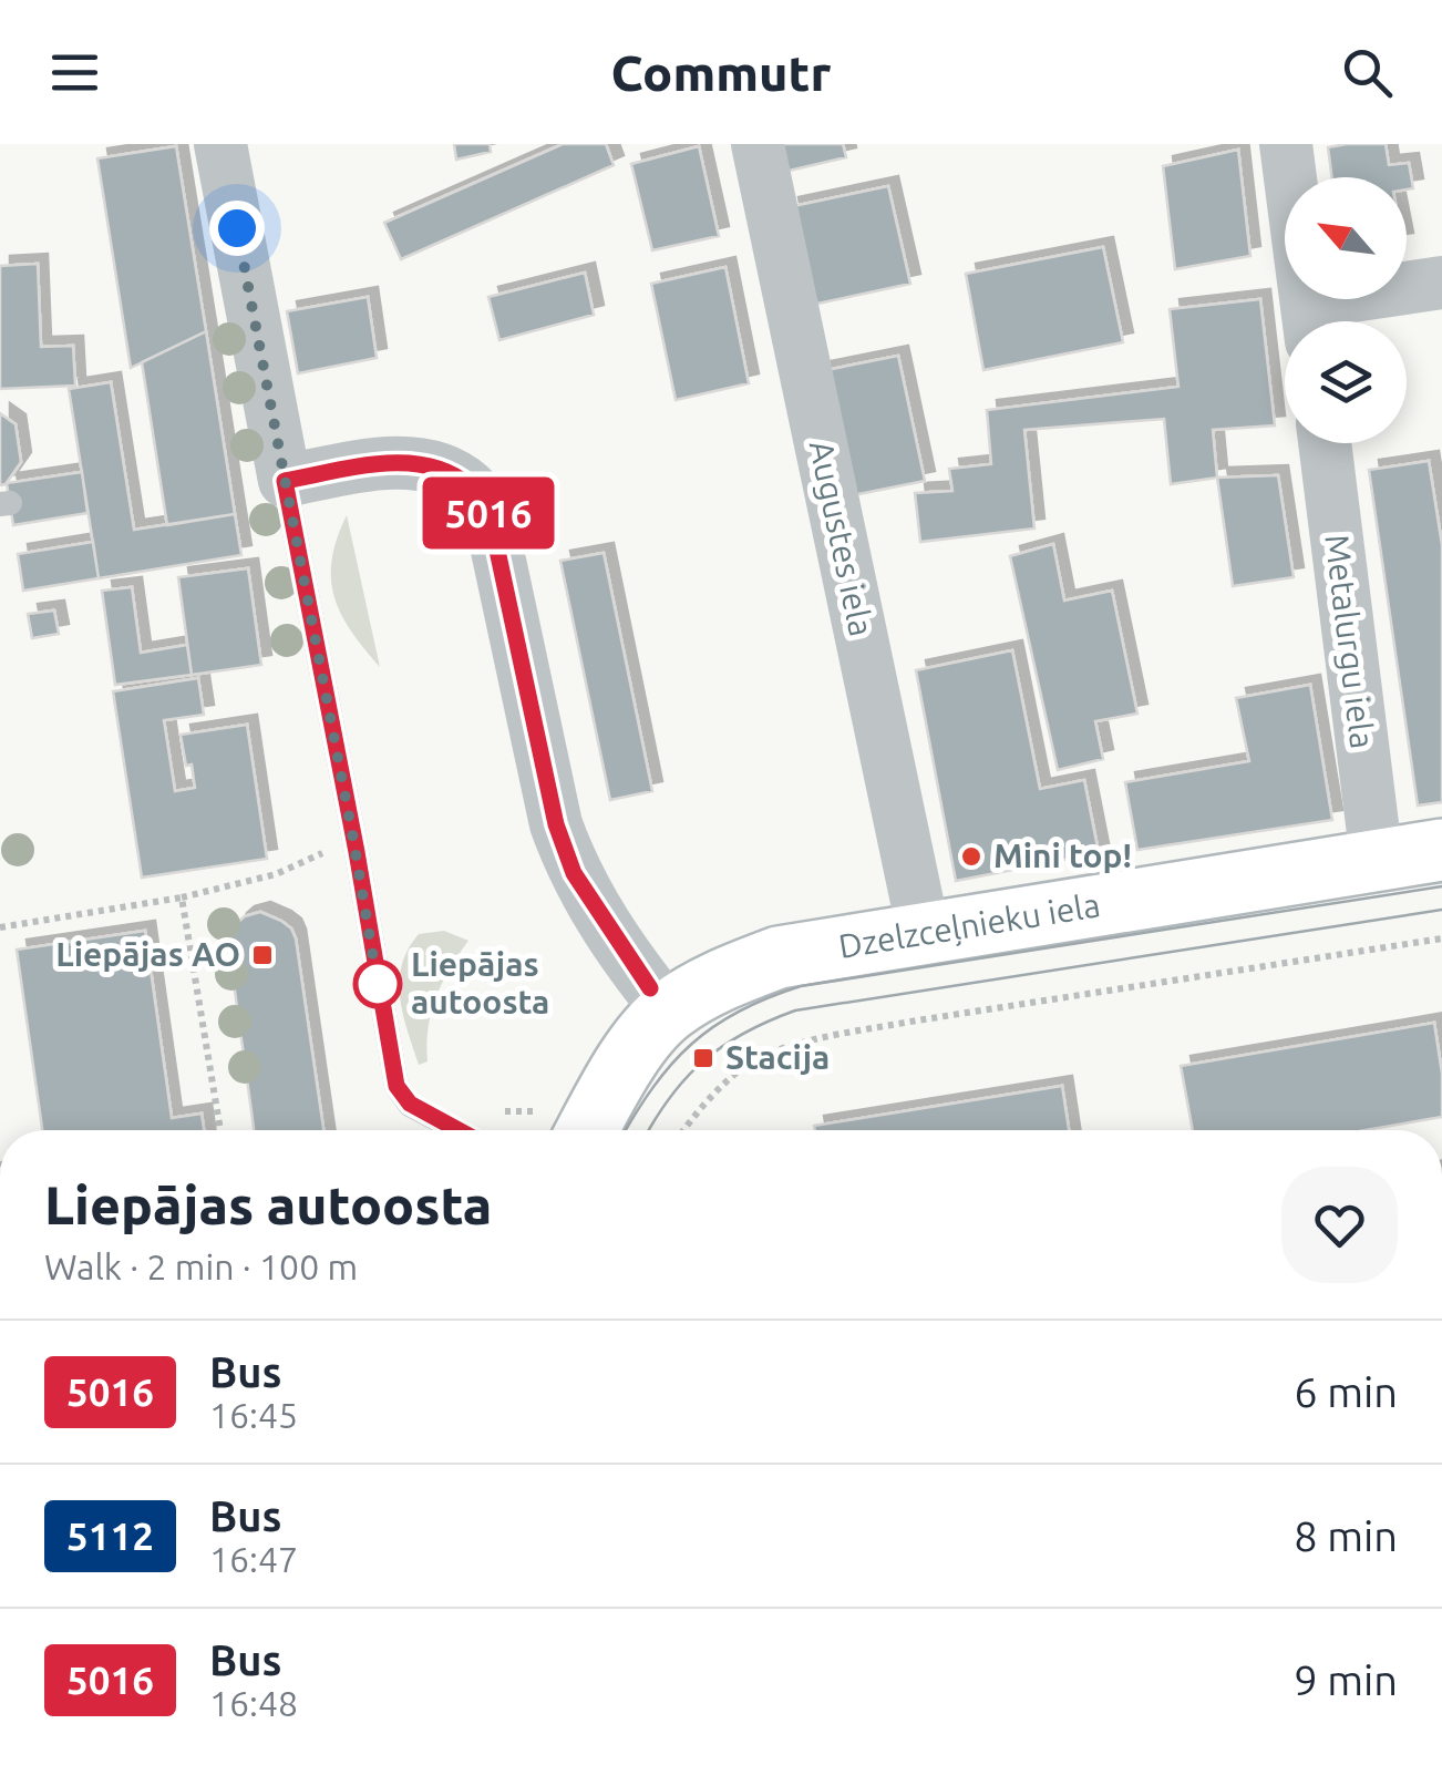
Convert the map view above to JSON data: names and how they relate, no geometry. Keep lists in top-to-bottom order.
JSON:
{
  "streets": {
    "street": ["Augustes iela", "Metalurgu iela", "Dzelzceļnieku iela"]
  },
  "crossings": [
    ["Augustes iela", "Dzelzceļnieku iela"],
    ["Metalurgu iela", "Dzelzceļnieku iela"]
  ],
  "places": {
    "other": ["Mini top!", "Liepājas autoosta"],
    "transit": ["Liepājas AO", "Stacija"]
  },
  "lines": ["bus line 5016"],
  "north": "top left",
  "page": {
    "header": "Commutr",
    "on_map": "5016",
    "heading": ["Liepājas autoosta", "Walk · 2 min · 100 m"],
    "list": [
      {
        "mark": "5016",
        "name": "Bus",
        "note": "16:45",
        "value": "6 min"
      },
      {
        "mark": "5112",
        "name": "Bus",
        "note": "16:47",
        "value": "8 min"
      },
      {
        "mark": "5016",
        "name": "Bus",
        "note": "16:48",
        "value": "9 min"
      }
    ]
  }
}
